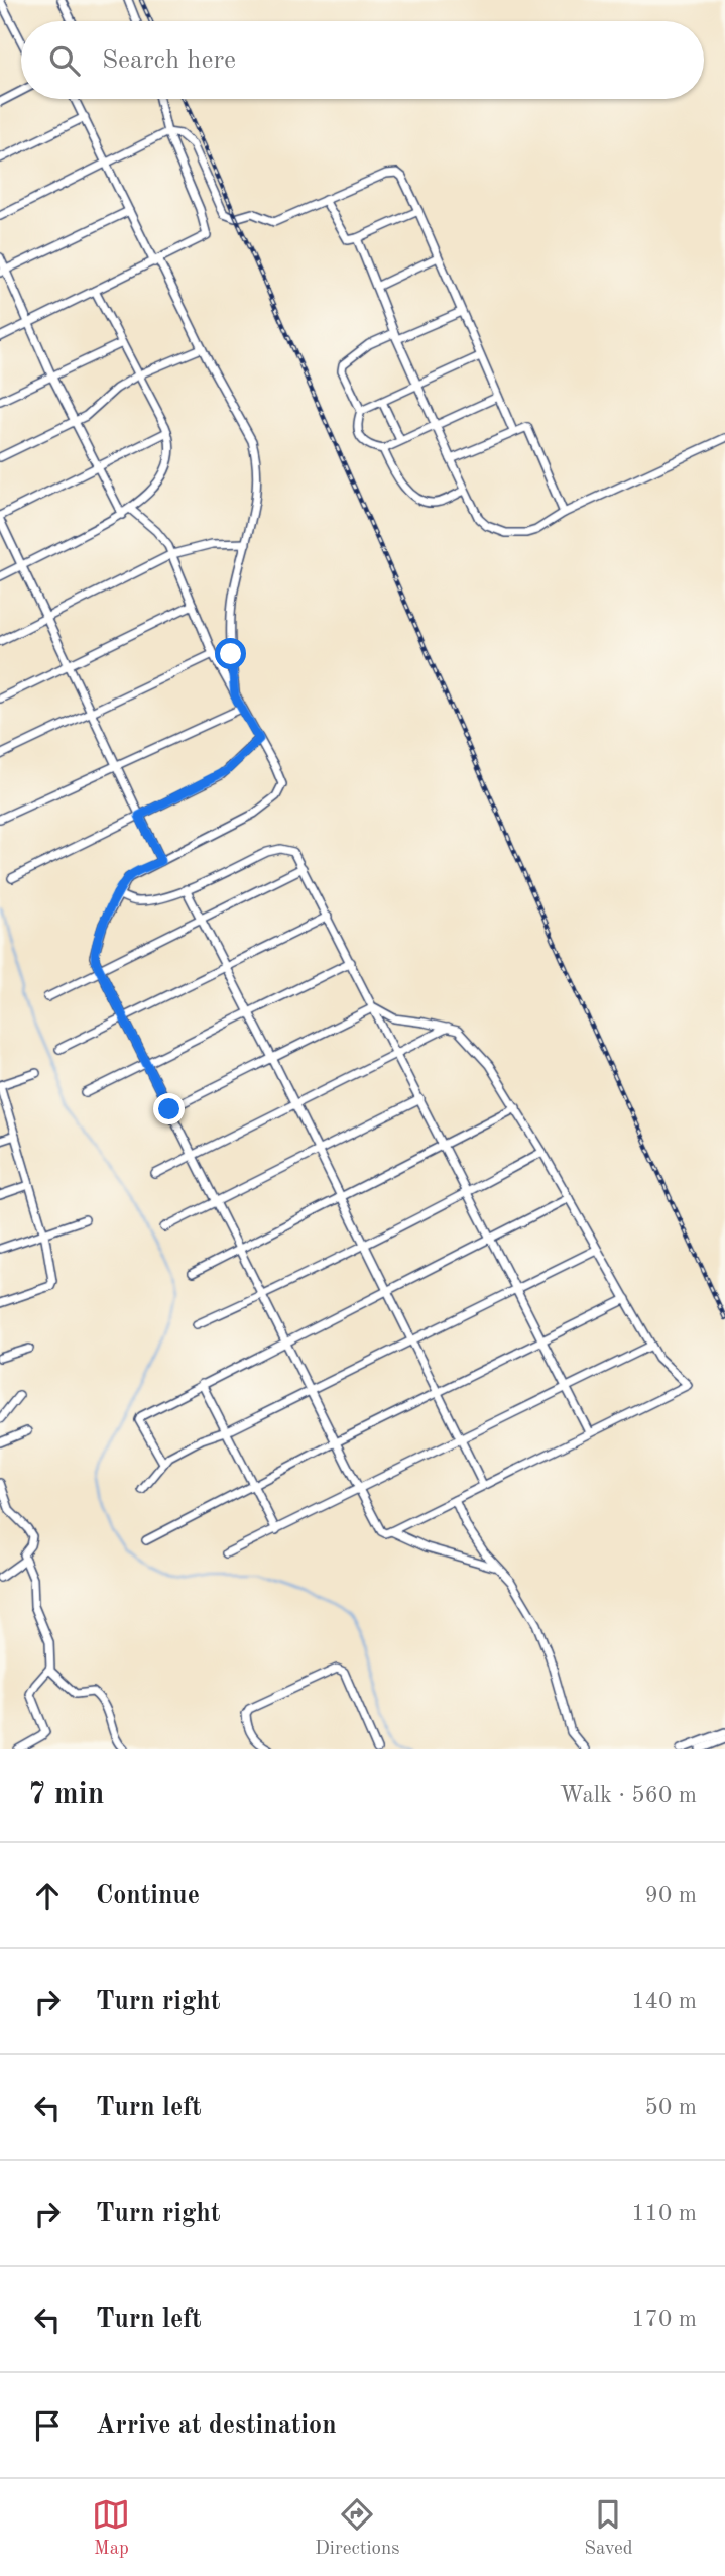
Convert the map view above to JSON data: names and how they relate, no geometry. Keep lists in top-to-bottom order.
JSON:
{
  "page": {
    "search": "Search here",
    "heading": ["7 min", "Walk · 560 m"],
    "list": [
      ["Continue", "90 m"],
      ["Turn right", "140 m"],
      ["Turn left", "50 m"],
      ["Turn right", "110 m"],
      ["Turn left", "170 m"],
      "Arrive at destination"
    ],
    "nav": ["Map", "Directions", "Saved"]
  }
}
